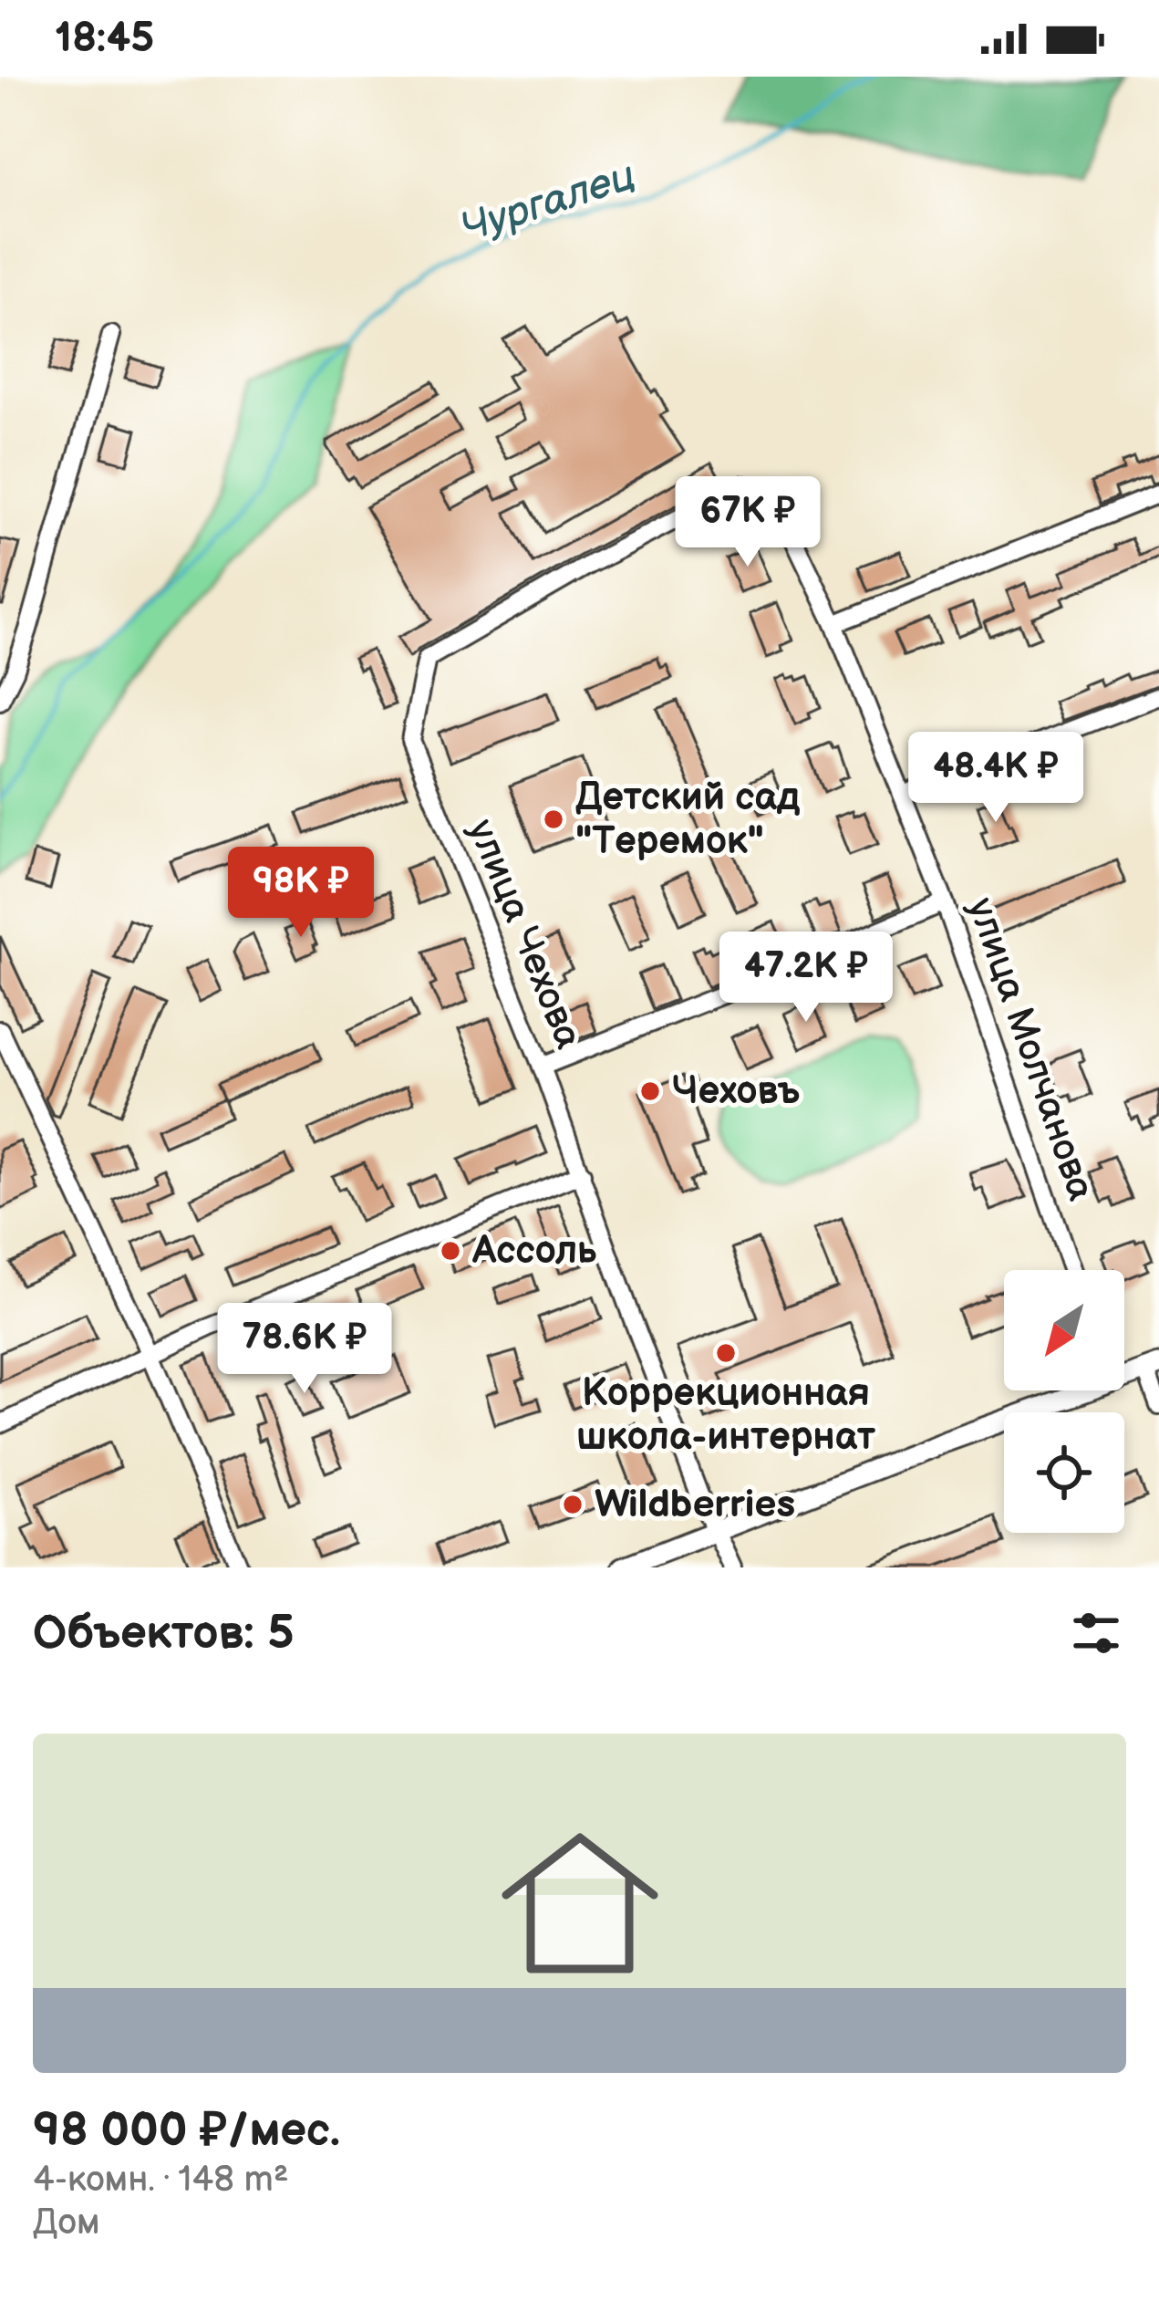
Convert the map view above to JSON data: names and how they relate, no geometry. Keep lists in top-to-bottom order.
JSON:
{
  "streets": {
    "street": ["улица Чехова", "улица Молчанова"]
  },
  "crossings": [
    ["улица Чехова", "улица Молчанова"]
  ],
  "water": ["Чургалец"],
  "places": [
    "Детский сад \"Теремок\"",
    "Чеховъ",
    "Ассоль",
    "Коррекционная школа-интернат",
    "Wildberries"
  ],
  "north": "bottom left",
  "page": {
    "status": "18:45",
    "price": [
      "67K ₽",
      "48.4K ₽",
      "98K ₽",
      "47.2K ₽",
      "78.6K ₽"
    ],
    "heading": "Объектов: 5",
    "list": [
      {
        "name": "98 000 ₽/мес.",
        "note": "4-комн. · 148 m² · Дом"
      }
    ]
  }
}
